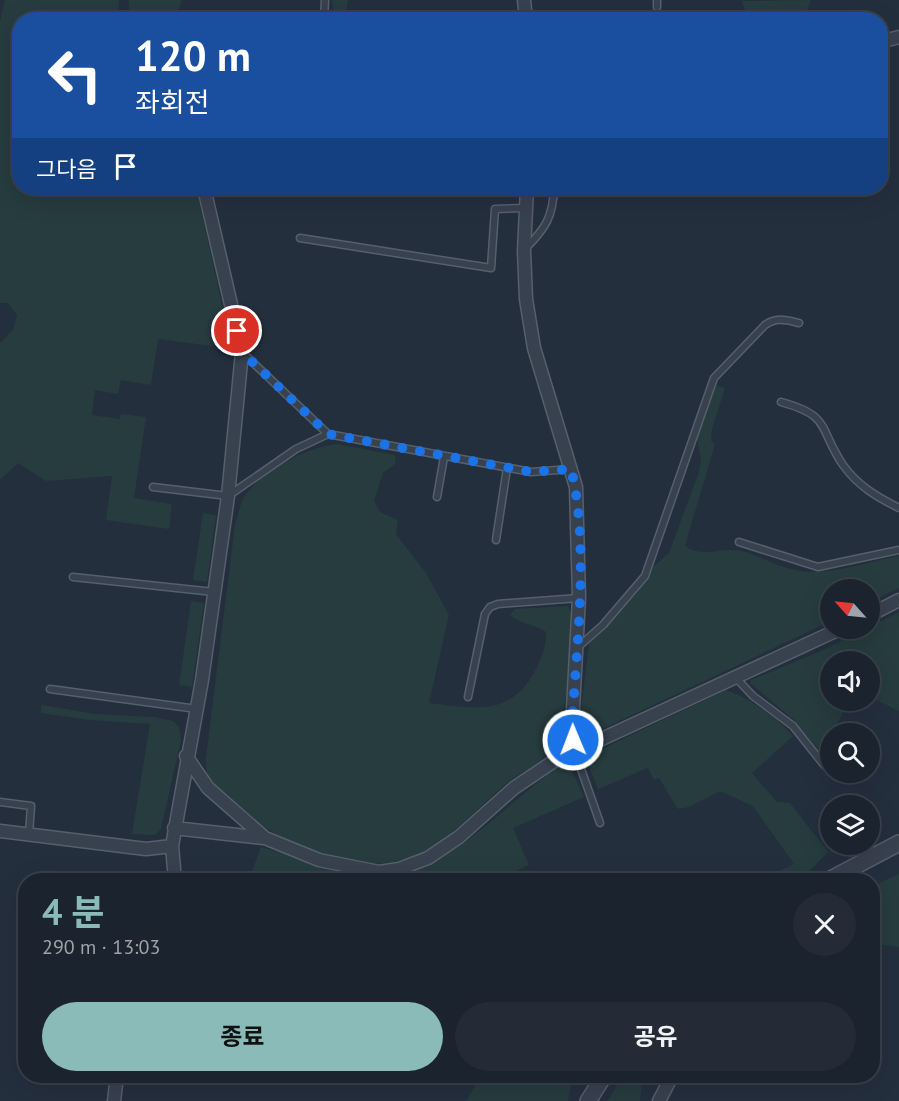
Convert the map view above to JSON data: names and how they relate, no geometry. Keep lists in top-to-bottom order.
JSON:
{
  "north": "top left",
  "page": {
    "turn": ["120 m", "좌회전"],
    "then": "그다음",
    "heading": ["4 분", "290 m · 13:03"],
    "buttons": ["종료", "공유"]
  }
}
